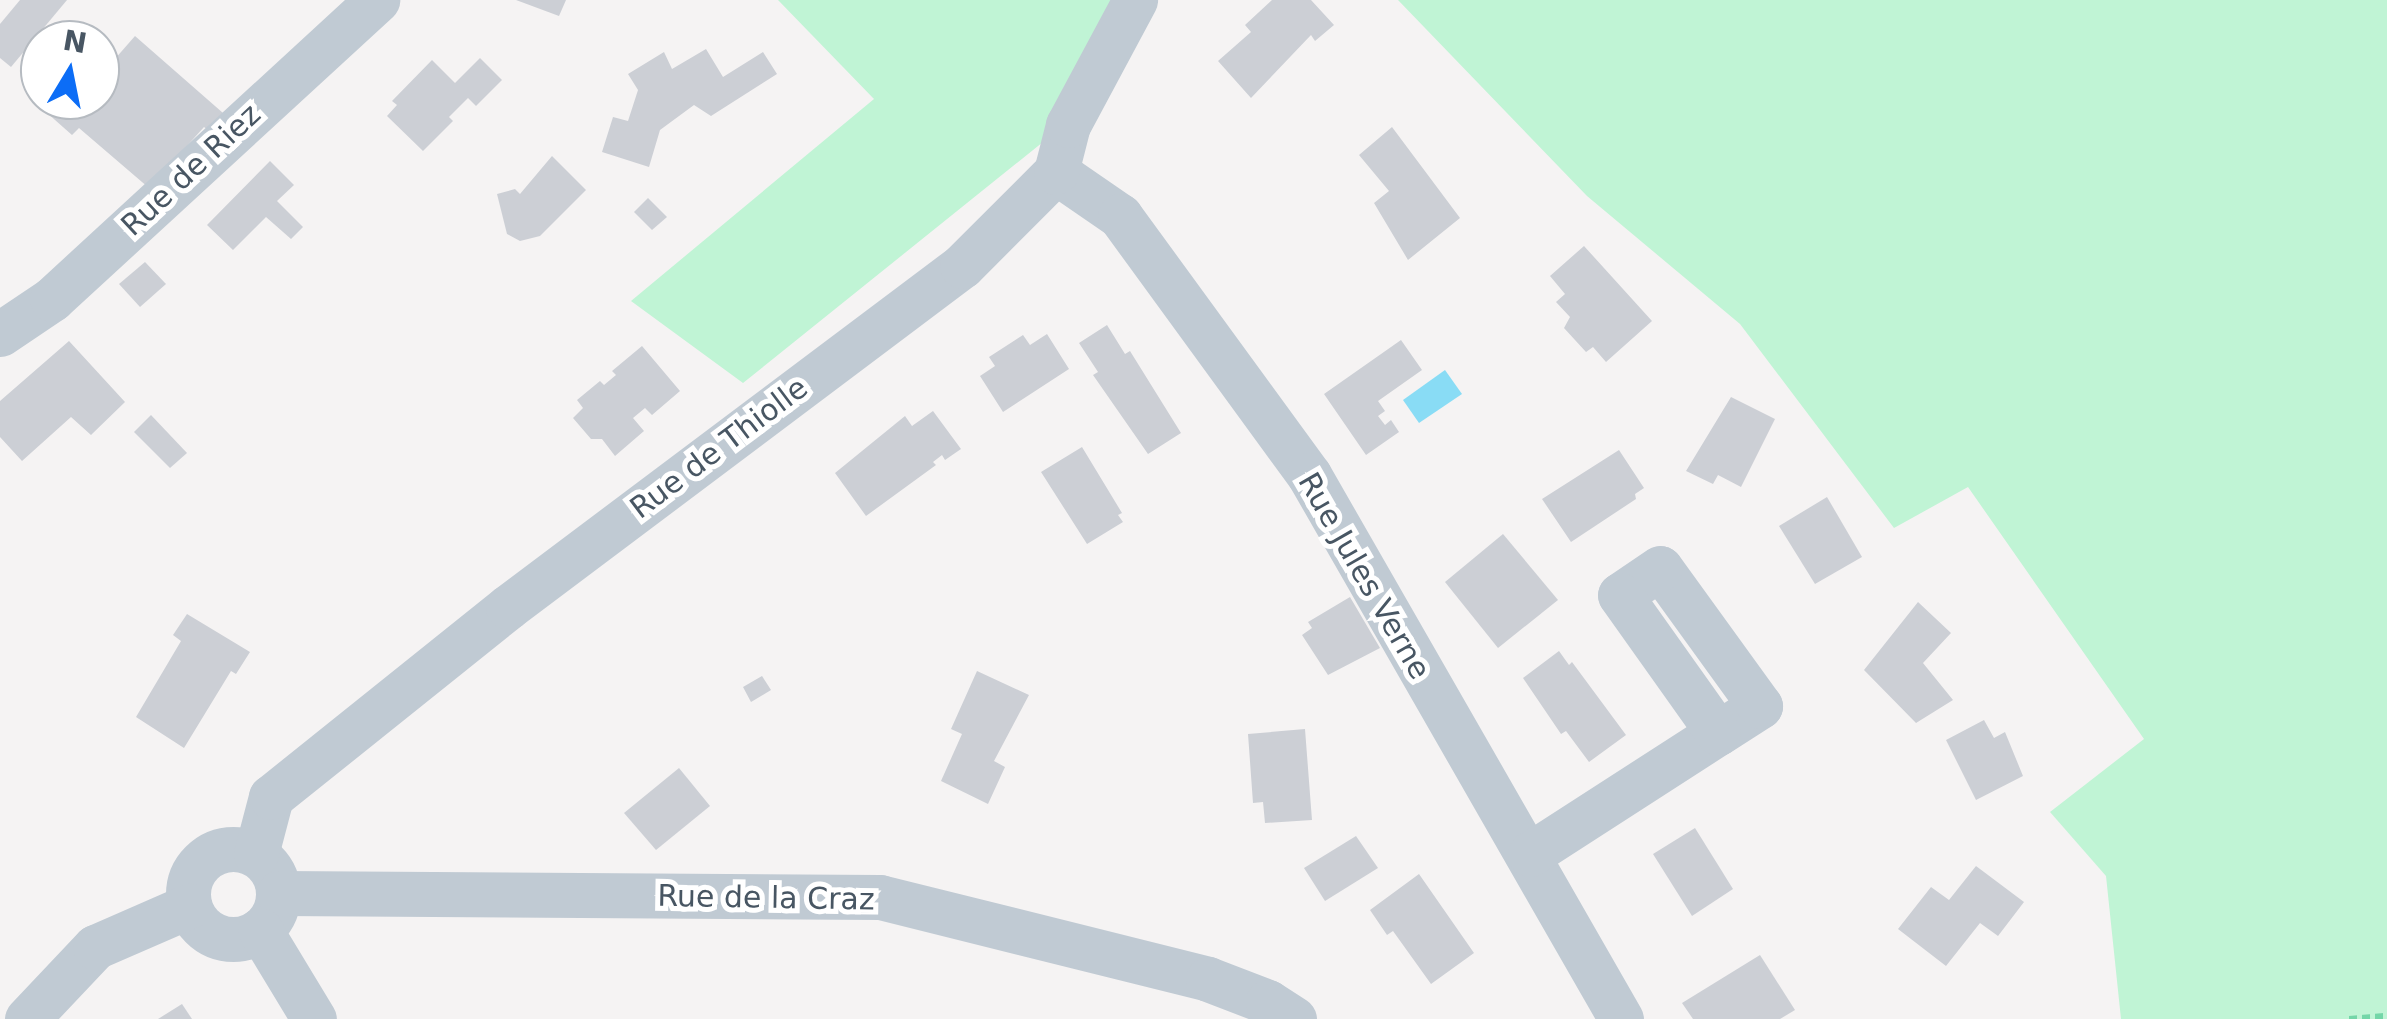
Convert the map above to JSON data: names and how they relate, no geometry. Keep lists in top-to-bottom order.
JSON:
{
  "streets": {
    "street": [
      "Rue de Riez",
      "Rue de Thiolle",
      "Rue Jules Verne",
      "Rue de la Craz"
    ]
  },
  "crossings": [
    ["Rue de Thiolle", "Rue Jules Verne"],
    ["Rue de Thiolle", "Rue de la Craz"]
  ],
  "north": "top"
}
